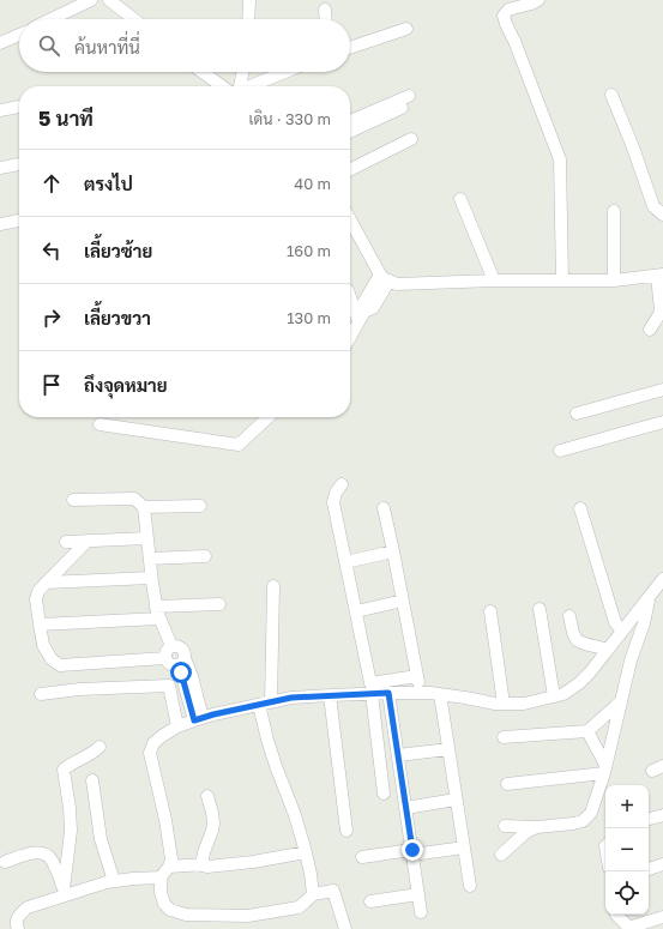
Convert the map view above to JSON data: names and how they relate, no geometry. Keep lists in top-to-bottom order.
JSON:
{
  "page": {
    "search": "ค้นหาที่นี่",
    "heading": ["5 นาที", "เดิน · 330 m"],
    "list": [
      ["ตรงไป", "40 m"],
      ["เลี้ยวซ้าย", "160 m"],
      ["เลี้ยวขวา", "130 m"],
      "ถึงจุดหมาย"
    ],
    "map_buttons": ["+", "−"]
  }
}
